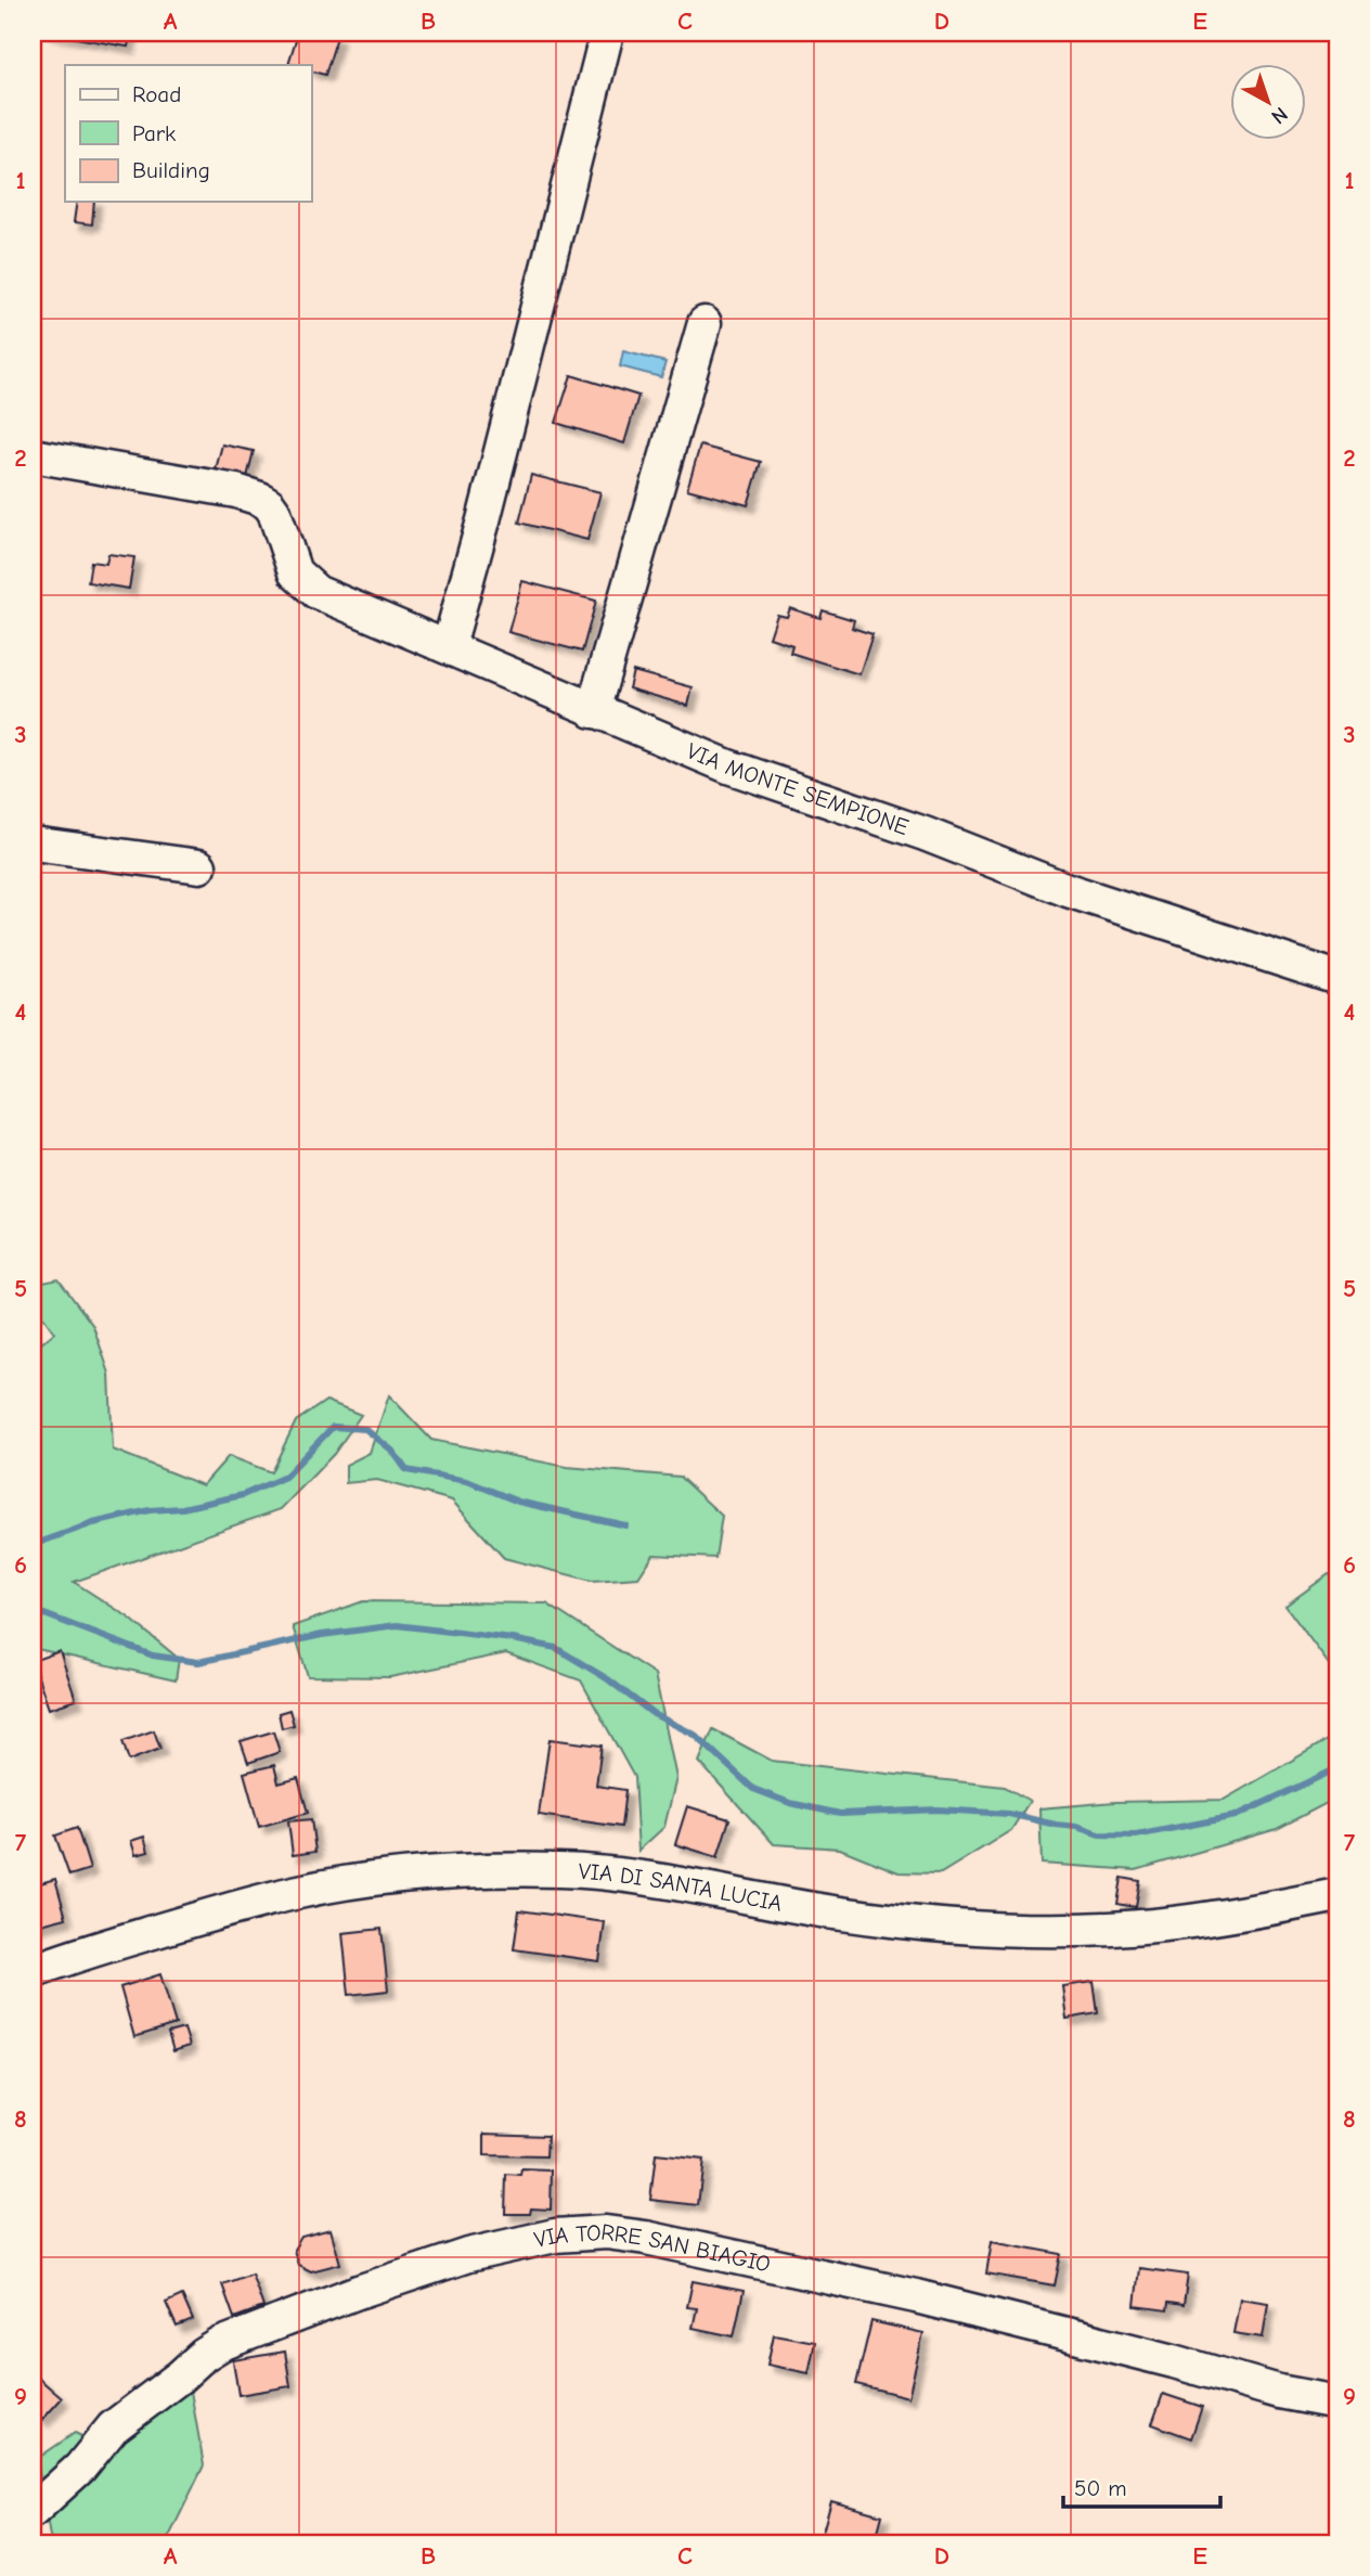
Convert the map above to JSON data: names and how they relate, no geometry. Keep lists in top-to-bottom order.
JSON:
{
  "streets": {
    "street": ["VIA MONTE SEMPIONE", "VIA DI SANTA LUCIA", "VIA TORRE SAN BIAGIO"]
  },
  "legend": ["Road", "Park", "Building"],
  "scale_bar": "50 m",
  "north": "bottom right",
  "grid": {
    "columns": [
      "A",
      "B",
      "C",
      "D",
      "E"
    ],
    "rows": [
      "1",
      "2",
      "3",
      "4",
      "5",
      "6",
      "7",
      "8",
      "9"
    ]
  }
}
